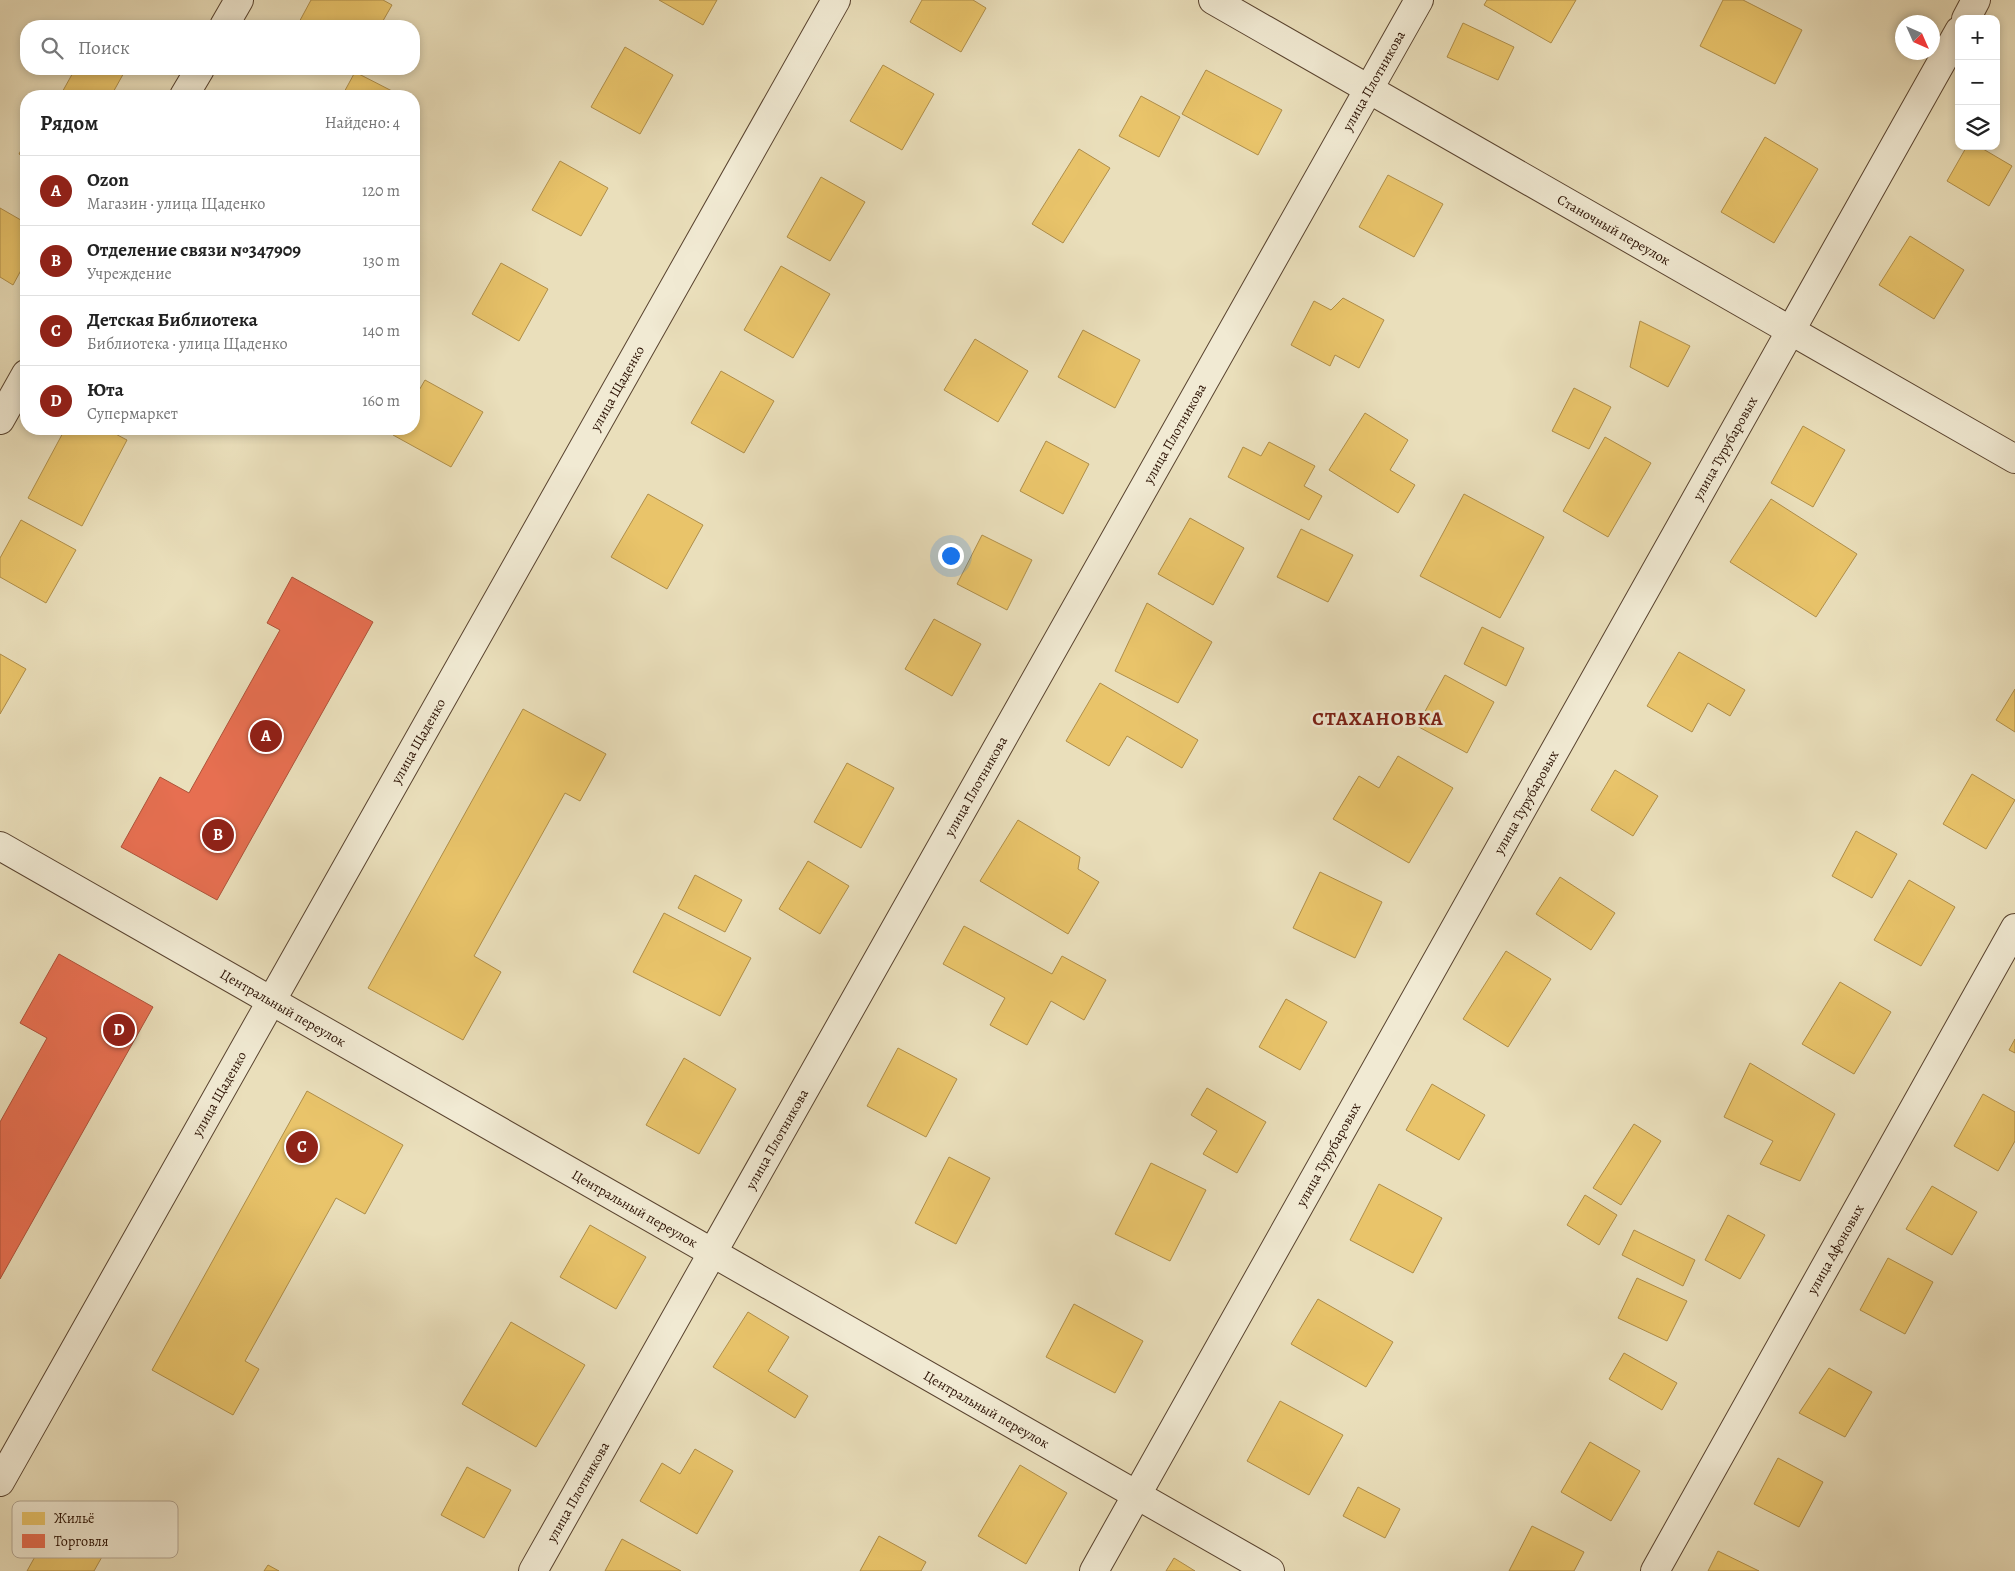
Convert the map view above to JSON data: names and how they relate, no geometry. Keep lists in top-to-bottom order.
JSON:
{
  "streets": {
    "street": [
      "улица Плотникова",
      "Станочный переулок",
      "улица Щаденко",
      "улица Турубаровых",
      "Центральный переулок",
      "улица Афоновых"
    ]
  },
  "crossings": [
    ["улица Плотникова", "Станочный переулок"],
    ["улица Плотникова", "Центральный переулок"],
    ["Станочный переулок", "улица Турубаровых"],
    ["улица Щаденко", "Центральный переулок"],
    ["улица Турубаровых", "Центральный переулок"]
  ],
  "districts": ["СТАХАНОВКА"],
  "legend": ["Жильё", "Торговля"],
  "north": "bottom right",
  "page": {
    "map_buttons": ["+", "−"],
    "search": "Поиск",
    "heading": ["Рядом", "Найдено: 4"],
    "list": [
      {
        "mark": "A",
        "name": "Ozon",
        "note": "Магазин · улица Щаденко",
        "value": "120 m"
      },
      {
        "mark": "B",
        "name": "Отделение связи №347909",
        "note": "Учреждение",
        "value": "130 m"
      },
      {
        "mark": "C",
        "name": "Детская Библиотека",
        "note": "Библиотека · улица Щаденко",
        "value": "140 m"
      },
      {
        "mark": "D",
        "name": "Юта",
        "note": "Супермаркет",
        "value": "160 m"
      }
    ],
    "pins": [
      "A",
      "B",
      "D",
      "C"
    ]
  }
}
